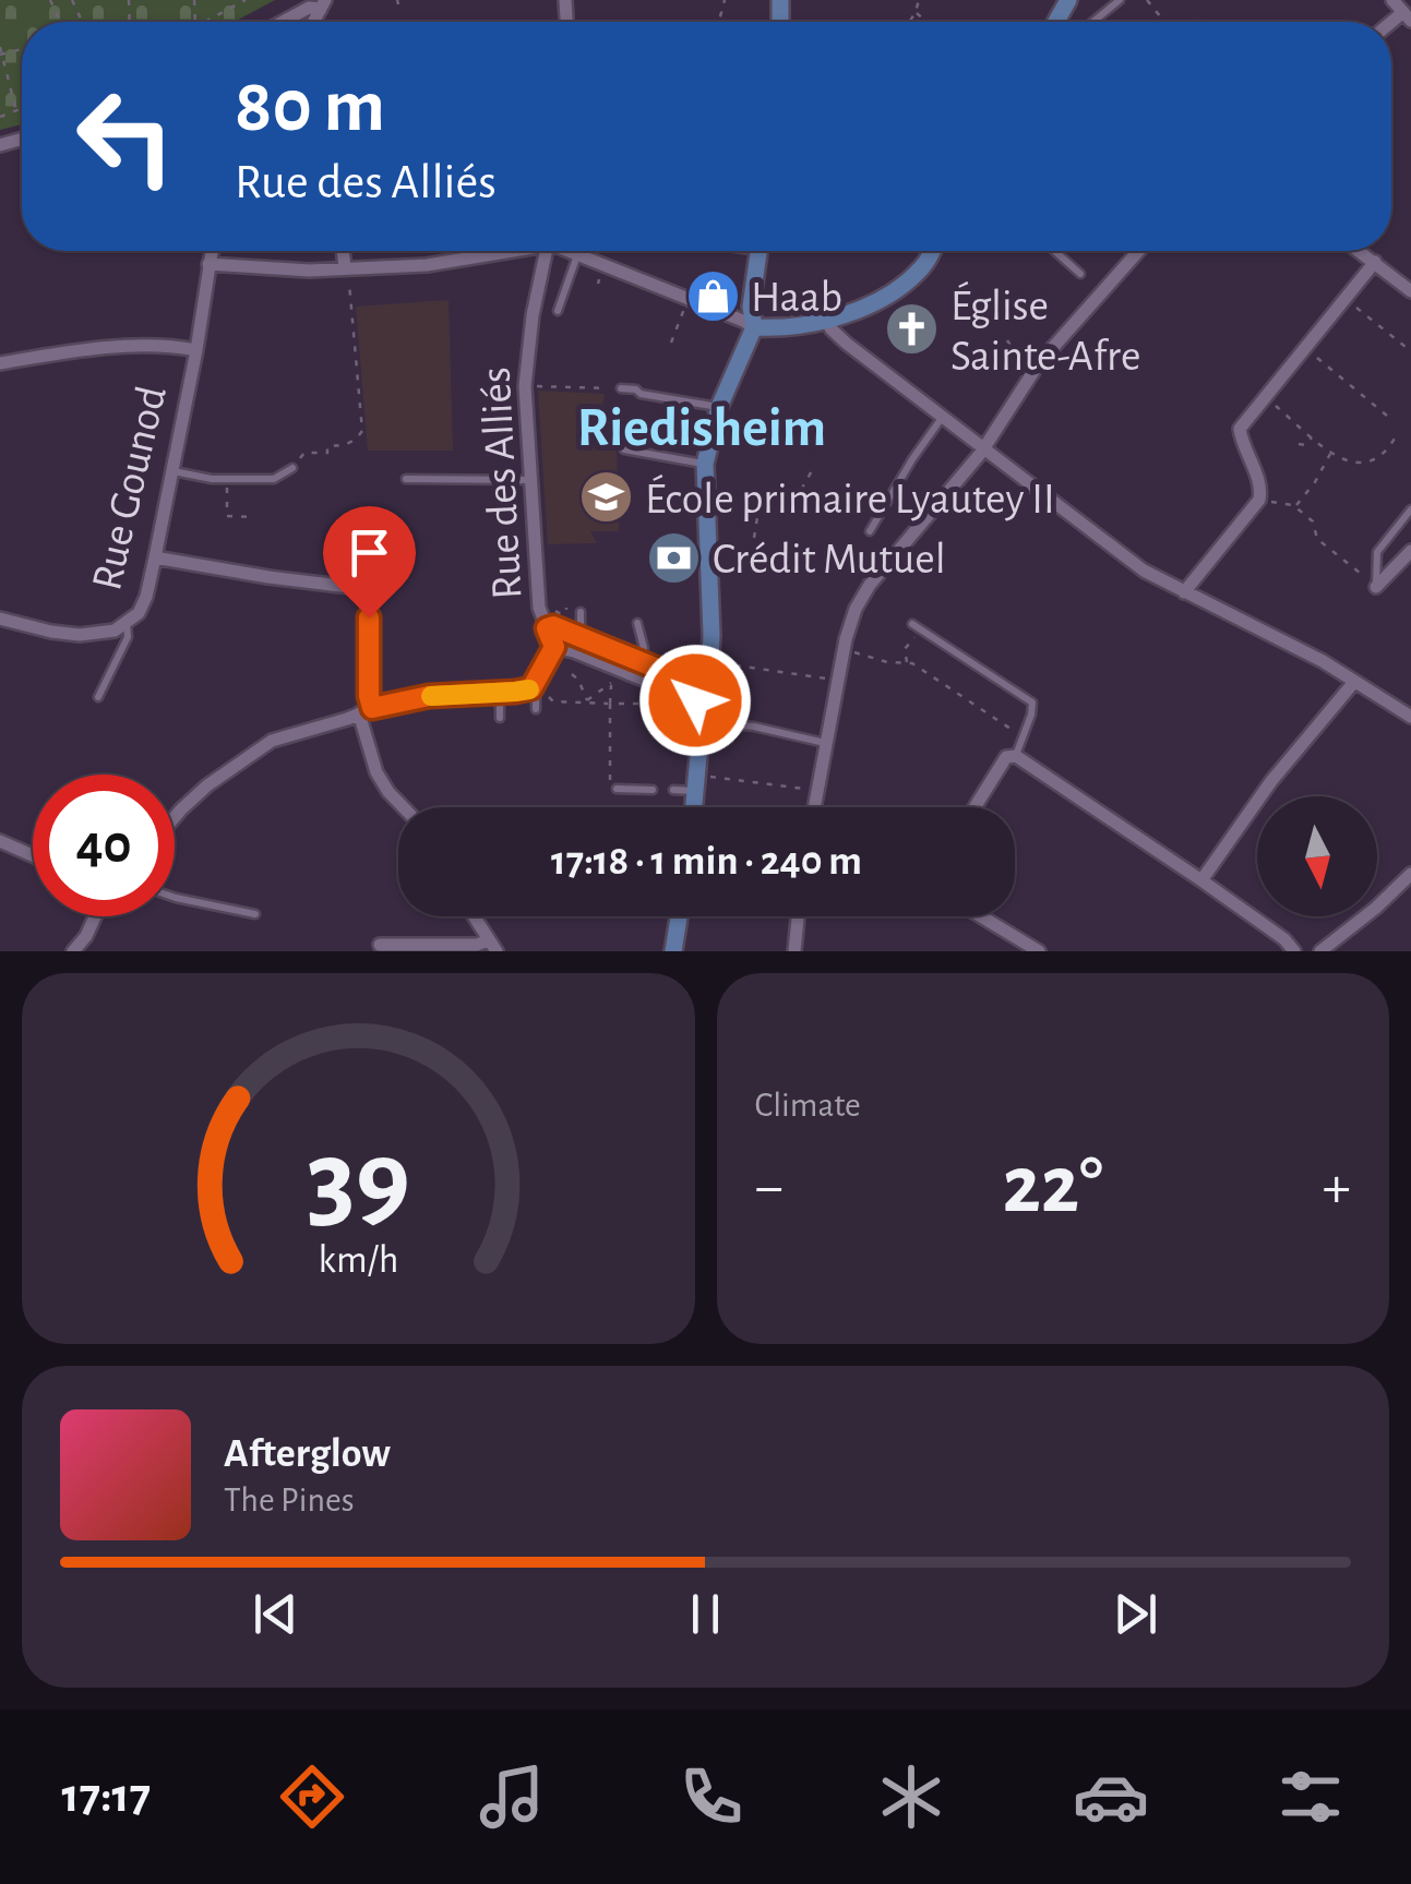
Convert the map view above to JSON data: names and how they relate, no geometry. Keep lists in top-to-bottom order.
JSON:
{
  "streets": {
    "street": ["Rue des Alliés", "Rue Gounod"]
  },
  "districts": ["Riedisheim"],
  "places": {
    "shop": ["Haab"],
    "church": ["Église Sainte-Afre"],
    "school or university": ["École primaire Lyautey II"],
    "bank": ["Crédit Mutuel"]
  },
  "north": "bottom",
  "page": {
    "turn": ["80 m", "Rue des Alliés"],
    "limit": "40",
    "trip": "17:18 · 1 min · 240 m",
    "tile": "Climate",
    "heat": ["−", "22°", "+"],
    "song": ["Afterglow", "The Pines"],
    "tabs": "17:17",
    "gauge": ["39", "km/h"]
  }
}
